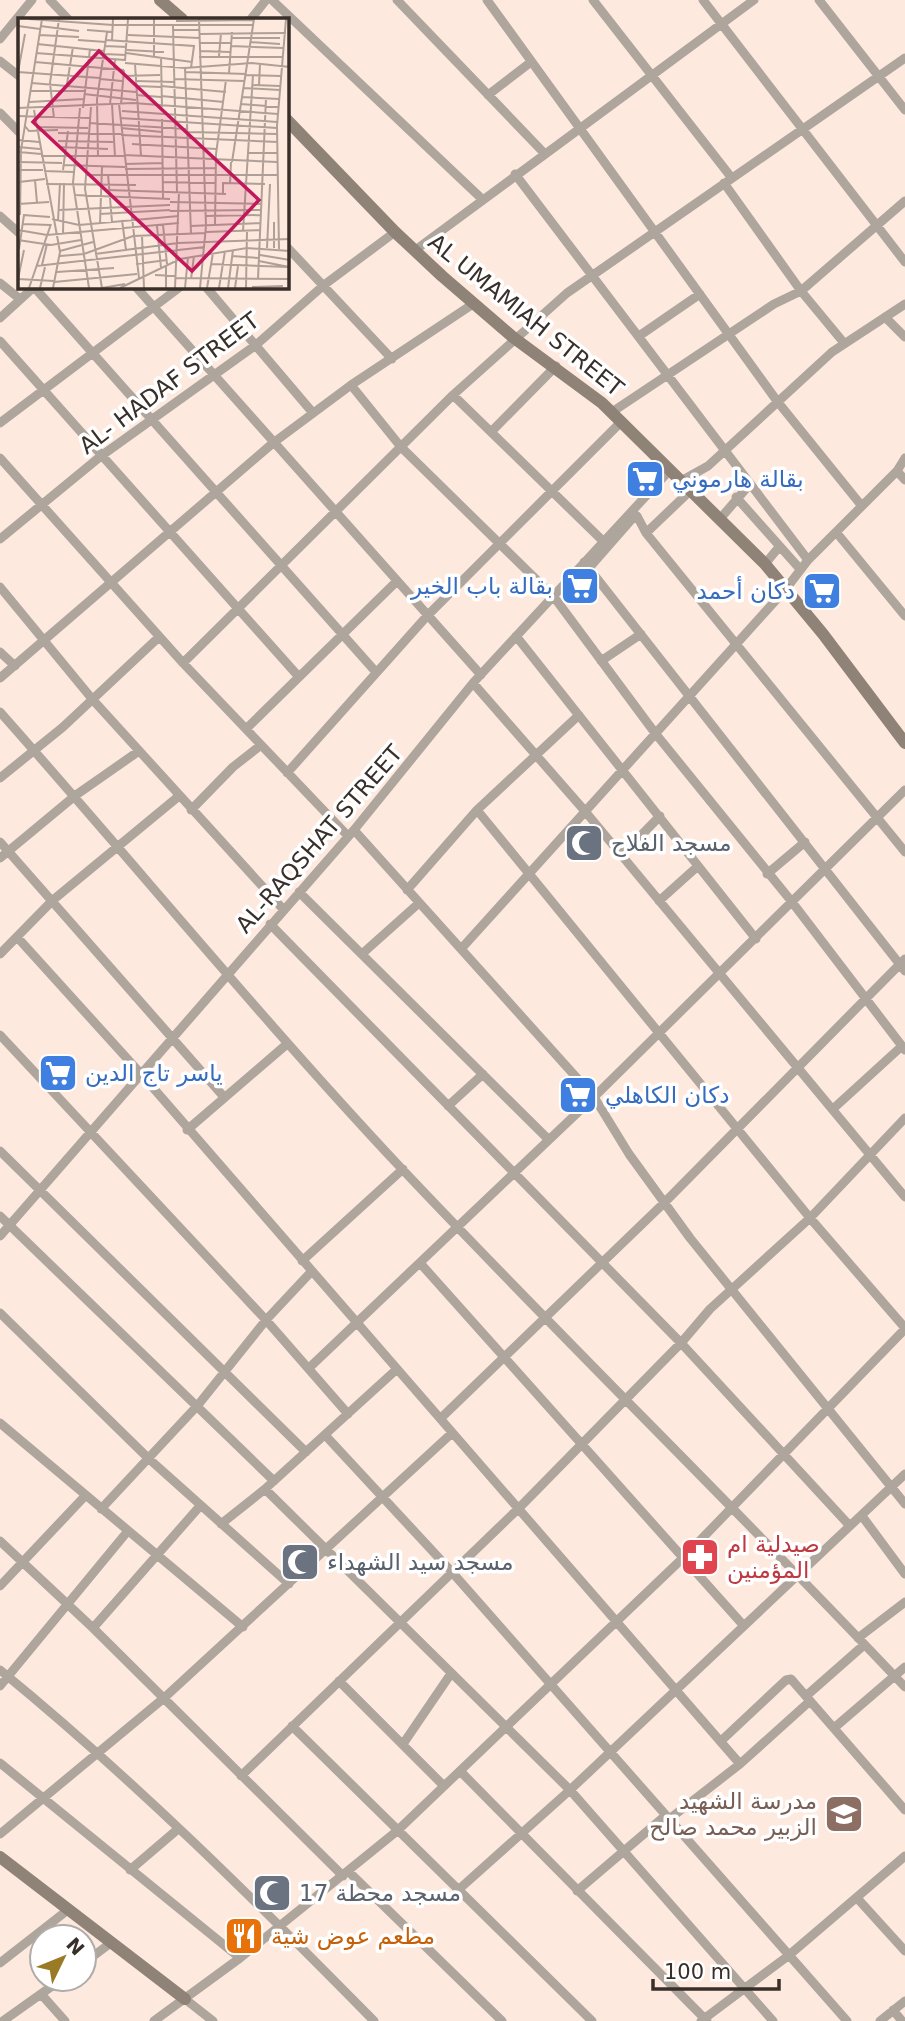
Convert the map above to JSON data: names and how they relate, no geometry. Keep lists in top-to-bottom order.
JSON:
{
  "streets": {
    "street": ["AL UMAMIAH STREET", "AL- HADAF STREET", "AL-RAQSHAT STREET"]
  },
  "crossings": [
    ["AL UMAMIAH STREET", "AL- HADAF STREET"],
    ["AL UMAMIAH STREET", "AL-RAQSHAT STREET"]
  ],
  "places": {
    "supermarket": [
      "بقالة هارموني",
      "بقالة باب الخير",
      "دكان أحمد",
      "ياسر تاج الدين",
      "دكان الكاهلي"
    ],
    "mosque": ["مسجد الفلاح", "مسجد سيد الشهداء", "مسجد محطة 17"],
    "pharmacy": ["صيدلية ام المؤمنين"],
    "school or university": ["مدرسة الشهيد الزبير محمد صالح"],
    "restaurant": ["مطعم عوض شية"]
  },
  "scale_bar": "100 m",
  "north": "top right"
}
